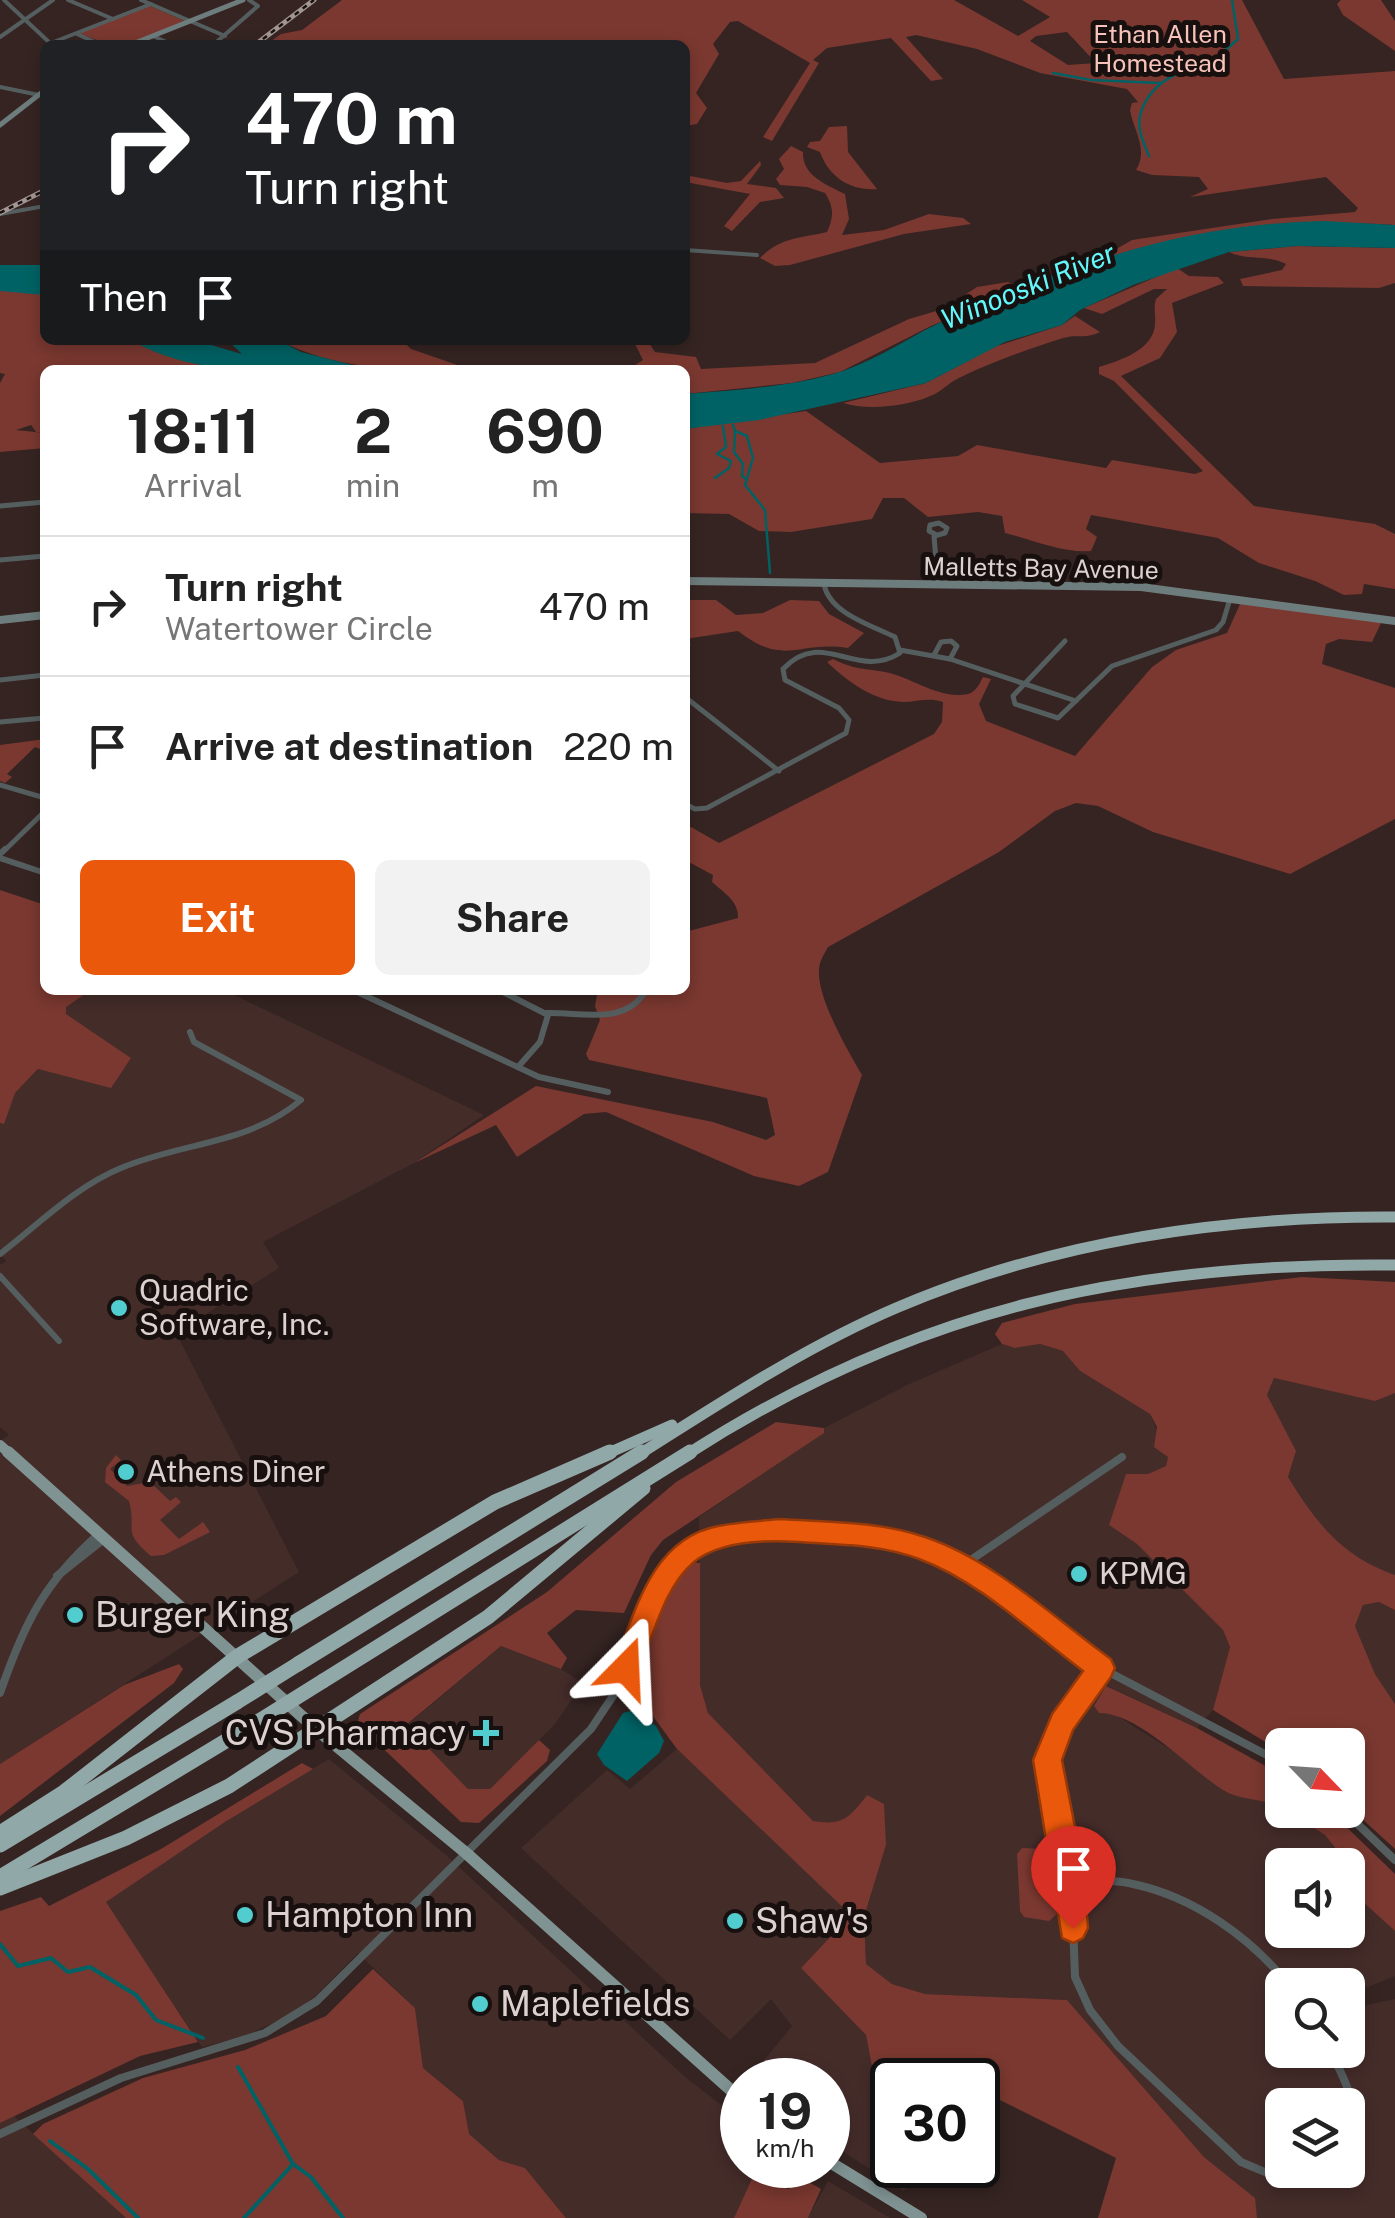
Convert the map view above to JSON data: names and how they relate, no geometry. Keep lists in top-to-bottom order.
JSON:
{
  "streets": {
    "street": ["Malletts Bay Avenue"]
  },
  "water": ["Winooski River"],
  "parks": ["Ethan Allen Homestead"],
  "places": {
    "other": [
      "Quadric Software, Inc.",
      "Athens Diner",
      "KPMG",
      "Burger King",
      "Hampton Inn",
      "Shaw's",
      "Maplefields"
    ],
    "health": ["CVS Pharmacy"]
  },
  "north": "bottom right",
  "page": {
    "turn": ["470 m", "Turn right"],
    "then": "Then",
    "eta": [
      "18:11",
      "Arrival",
      "2",
      "min",
      "690",
      "m"
    ],
    "list": [
      {
        "name": "Turn right",
        "note": "Watertower Circle",
        "value": "470 m"
      },
      {
        "name": "Arrive at destination",
        "value": "220 m"
      }
    ],
    "buttons": ["Exit", "Share"],
    "speed": "19 km/h",
    "limit": "30"
  }
}
